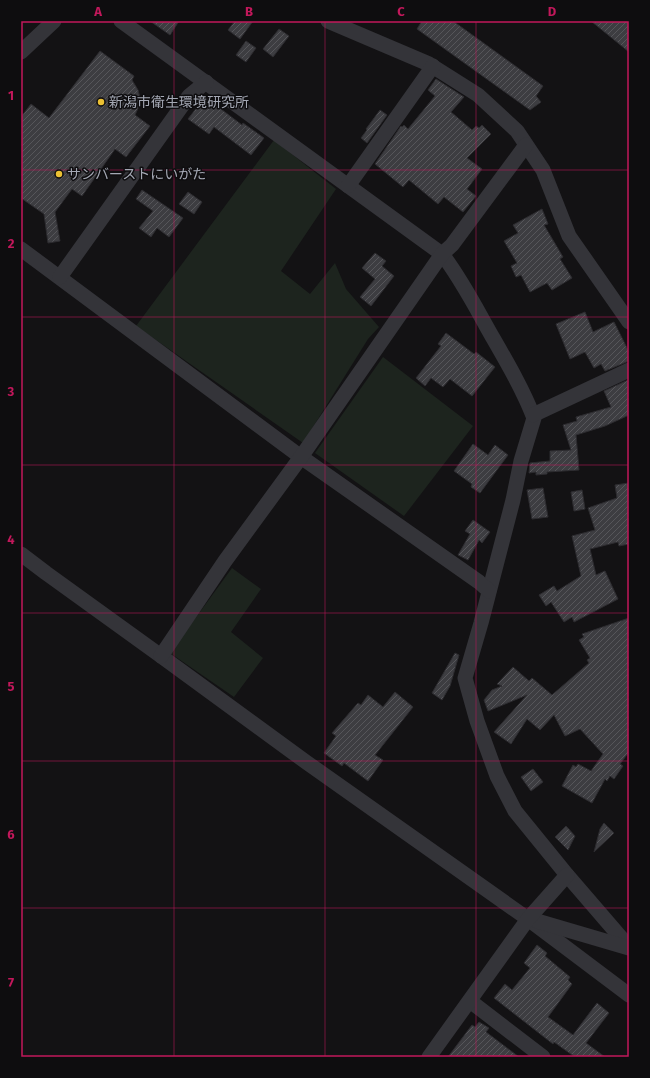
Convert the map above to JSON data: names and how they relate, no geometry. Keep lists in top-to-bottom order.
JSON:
{
  "places": ["新潟市衛生環境研究所", "サンバーストにいがた"],
  "grid": {
    "columns": [
      "A",
      "B",
      "C",
      "D"
    ],
    "rows": [
      "1",
      "2",
      "3",
      "4",
      "5",
      "6",
      "7"
    ]
  }
}
